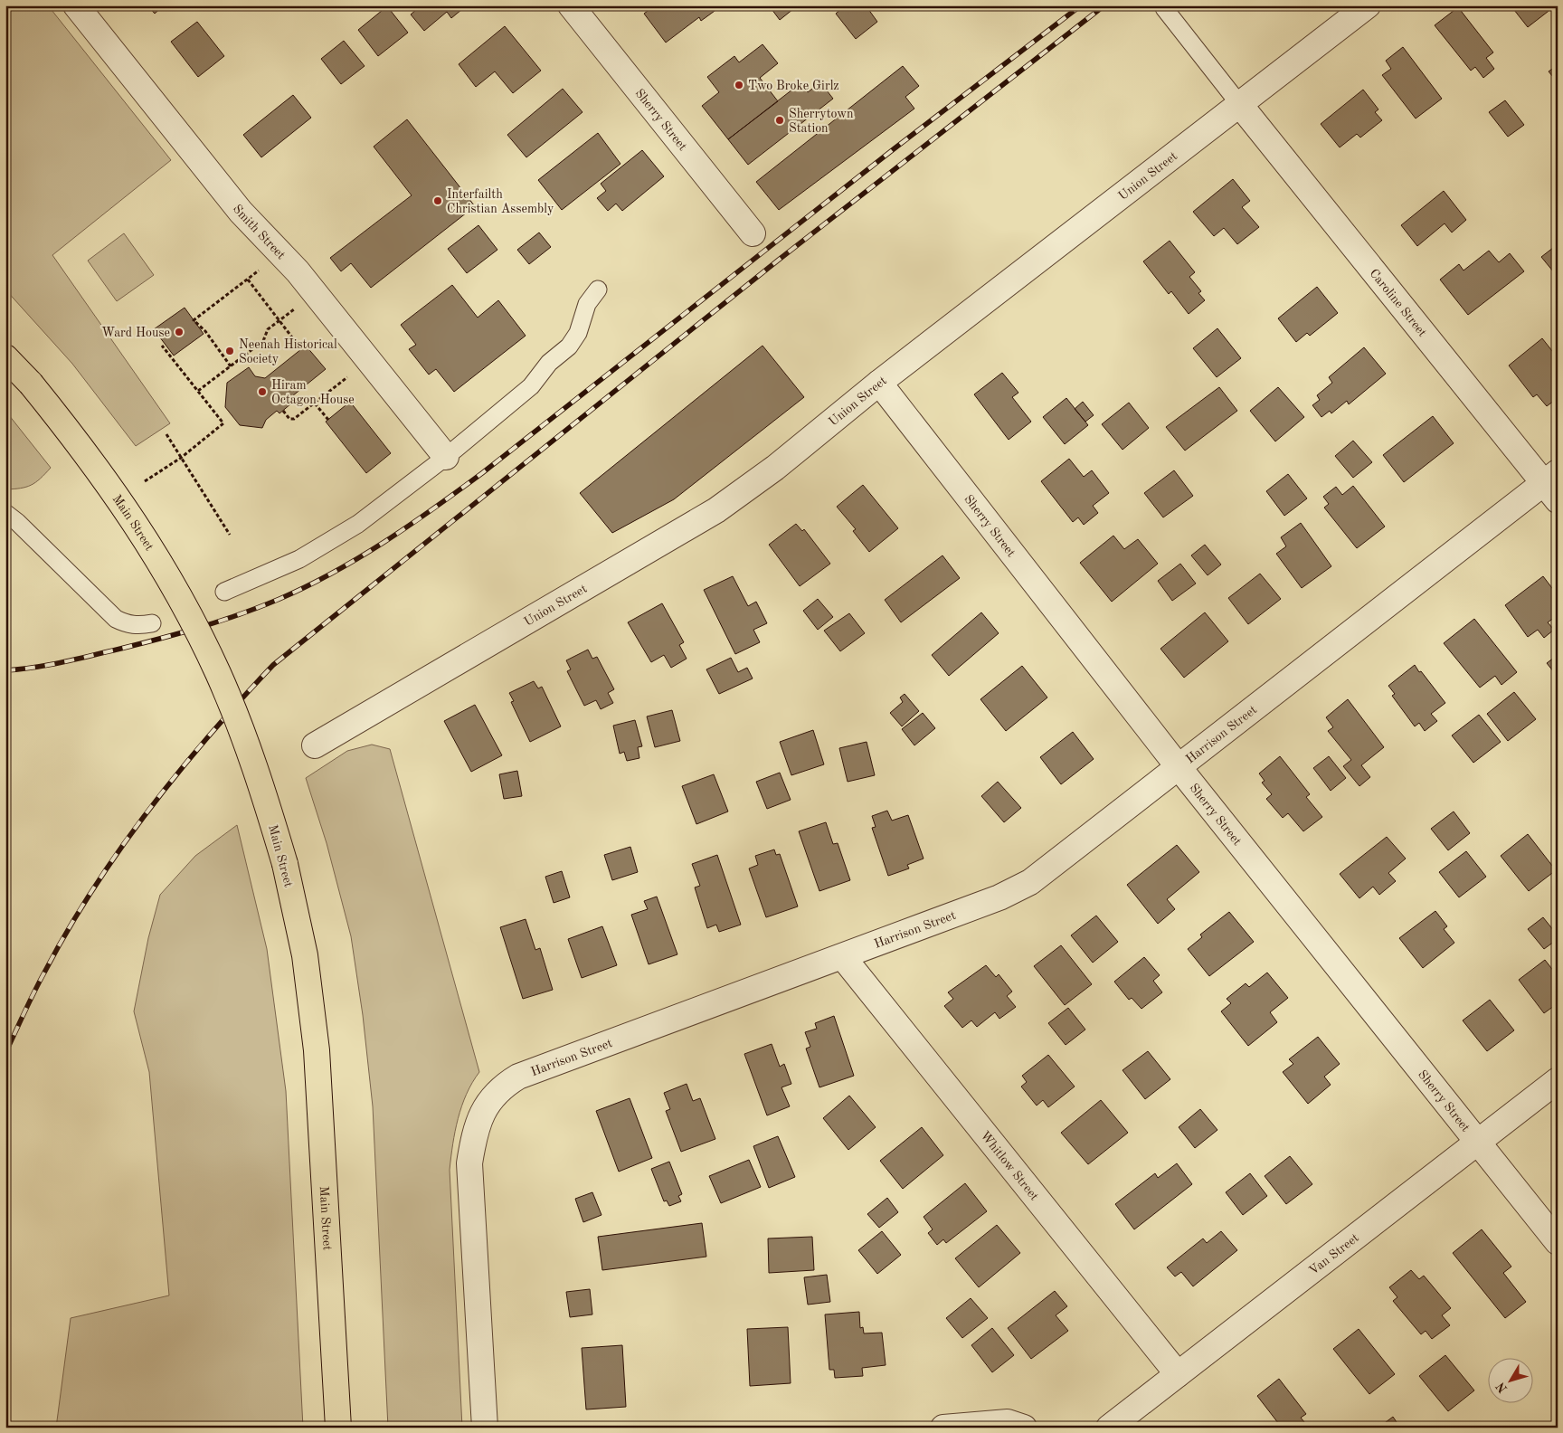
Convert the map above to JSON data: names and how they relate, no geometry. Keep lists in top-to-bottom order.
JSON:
{
  "streets": {
    "main road": ["Main Street"],
    "street": [
      "Sherry Street",
      "Union Street",
      "Smith Street",
      "Caroline Street",
      "Harrison Street",
      "Whitlow Street",
      "Van Street"
    ]
  },
  "crossings": [
    ["Sherry Street", "Union Street"],
    ["Sherry Street", "Harrison Street"],
    ["Sherry Street", "Van Street"],
    ["Union Street", "Caroline Street"],
    ["Caroline Street", "Harrison Street"],
    ["Harrison Street", "Whitlow Street"],
    ["Whitlow Street", "Van Street"]
  ],
  "places": [
    "Two Broke Girlz",
    "Sherrytown Station",
    "Interfailth Christian Assembly",
    "Ward House",
    "Neenah Historical Society",
    "Hiram Octagon House"
  ],
  "north": "bottom left"
}
